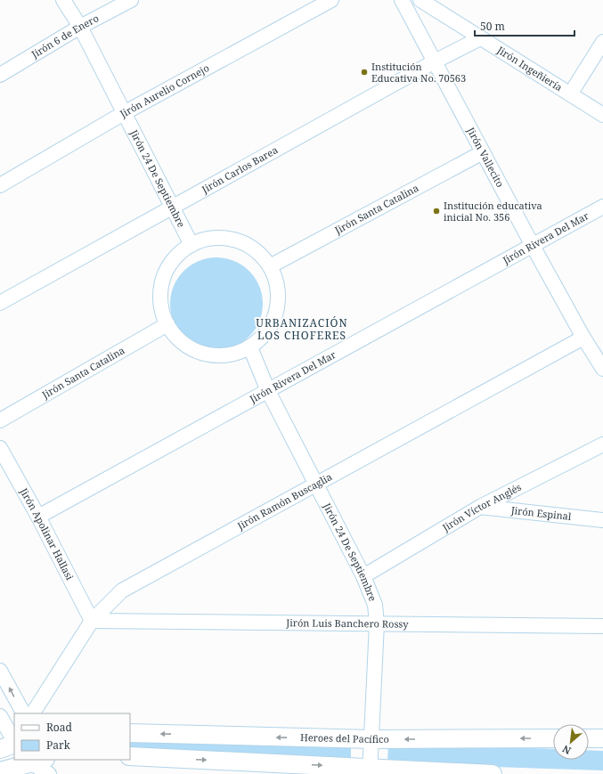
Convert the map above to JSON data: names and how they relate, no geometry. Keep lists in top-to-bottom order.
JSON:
{
  "streets": {
    "street": [
      "Jirón 6 de Enero",
      "Jirón Ingeñiería",
      "Jirón Aurelio Cornejo",
      "Jirón Vallecito",
      "Jirón Carlos Barea",
      "Jirón 24 De Septiembre",
      "Jirón Santa Catalina",
      "Jirón Rivera Del Mar",
      "Jirón Ramón Buscaglia",
      "Jirón Víctor Anglés",
      "Jirón Espinal",
      "Jirón Apolinar Hallasi",
      "Jirón Luis Banchero Rossy",
      "Heroes del Pacífico"
    ]
  },
  "crossings": [
    ["Jirón 6 de Enero", "Jirón 24 De Septiembre"],
    ["Jirón Ingeñiería", "Jirón Carlos Barea"],
    ["Jirón Aurelio Cornejo", "Jirón 24 De Septiembre"],
    ["Jirón Vallecito", "Jirón Carlos Barea"],
    ["Jirón Vallecito", "Jirón Santa Catalina"],
    ["Jirón Vallecito", "Jirón Rivera Del Mar"],
    ["Jirón Vallecito", "Jirón Ramón Buscaglia"],
    ["Jirón Carlos Barea", "Jirón 24 De Septiembre"],
    ["Jirón 24 De Septiembre", "Jirón Santa Catalina"],
    ["Jirón 24 De Septiembre", "Jirón Rivera Del Mar"],
    ["Jirón 24 De Septiembre", "Jirón Ramón Buscaglia"],
    ["Jirón 24 De Septiembre", "Jirón Víctor Anglés"],
    ["Jirón 24 De Septiembre", "Jirón Luis Banchero Rossy"],
    ["Jirón 24 De Septiembre", "Heroes del Pacífico"],
    ["Jirón Rivera Del Mar", "Jirón Apolinar Hallasi"],
    ["Jirón Ramón Buscaglia", "Jirón Apolinar Hallasi"],
    ["Jirón Ramón Buscaglia", "Jirón Luis Banchero Rossy"],
    ["Jirón Víctor Anglés", "Jirón Espinal"],
    ["Jirón Apolinar Hallasi", "Jirón Luis Banchero Rossy"]
  ],
  "districts": ["URBANIZACIÓN LOS CHOFERES"],
  "places": ["Institución Educativa No. 70563", "Institución educativa inicial No. 356"],
  "legend": ["Road", "Park"],
  "scale_bar": "50 m",
  "north": "bottom left"
}
